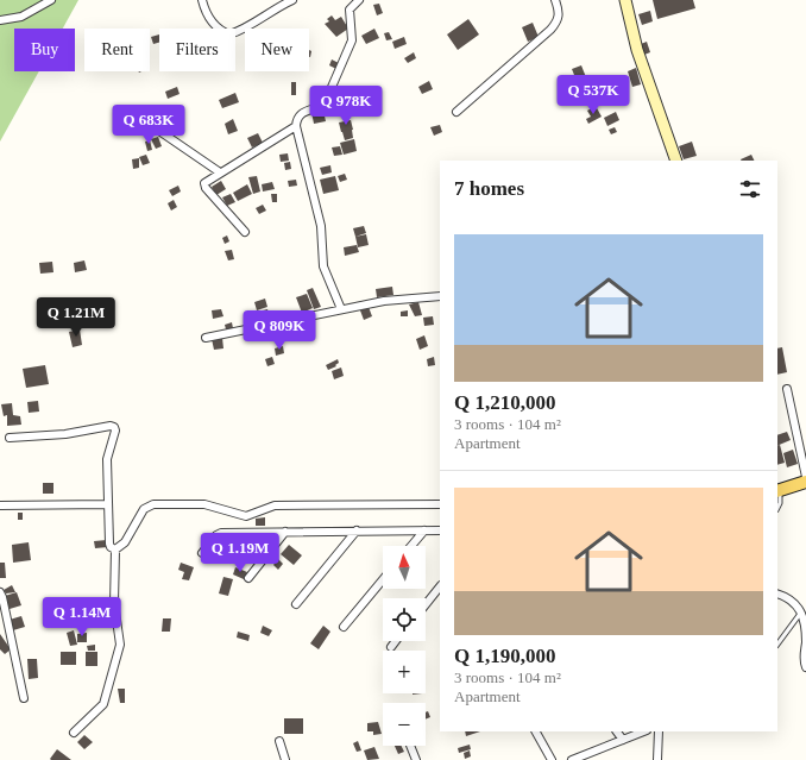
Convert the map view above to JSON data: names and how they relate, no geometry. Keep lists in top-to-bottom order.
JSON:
{
  "north": "top",
  "page": {
    "chip": [
      "Buy",
      "Rent",
      "Filters",
      "New"
    ],
    "price": [
      "Q 537K",
      "Q 978K",
      "Q 683K",
      "Q 1.21M",
      "Q 809K",
      "Q 1.19M",
      "Q 1.14M"
    ],
    "heading": "7 homes",
    "list": [
      {
        "name": "Q 1,210,000",
        "note": "3 rooms · 104 m² · Apartment"
      },
      {
        "name": "Q 1,190,000",
        "note": "3 rooms · 104 m² · Apartment"
      }
    ],
    "map_buttons": ["+", "−"]
  }
}
